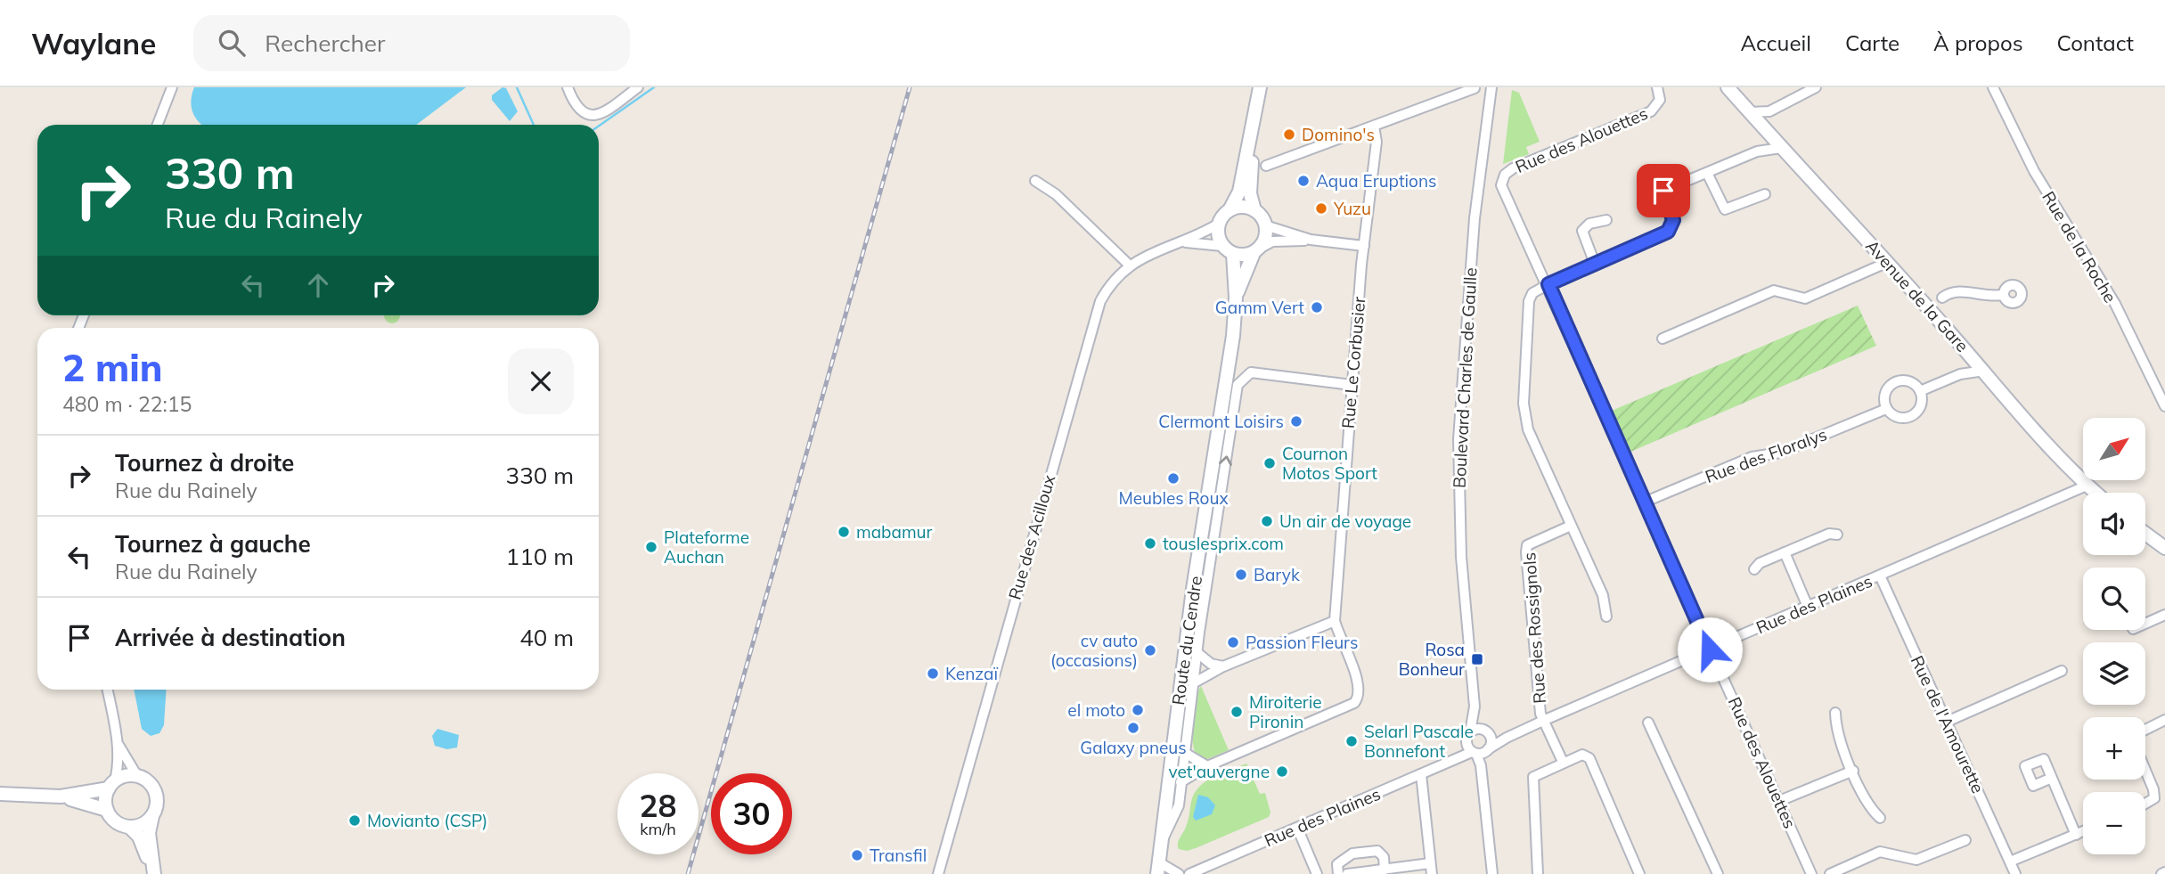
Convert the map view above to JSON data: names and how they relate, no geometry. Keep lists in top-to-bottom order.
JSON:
{
  "streets": {
    "main road": ["Avenue de la Gare", "Route du Cendre"],
    "street": [
      "Rue des Alouettes",
      "Rue de la Roche",
      "Rue Le Corbusier",
      "Boulevard Charles de Gaulle",
      "Rue des Floralys",
      "Rue des Acilloux",
      "Rue des Plaines",
      "Rue des Rossignols",
      "Rue de l'Amourette"
    ]
  },
  "crossings": [
    ["Rue des Alouettes", "Rue des Floralys"],
    ["Rue des Alouettes", "Rue des Plaines"],
    ["Avenue de la Gare", "Rue des Plaines"],
    ["Rue des Acilloux", "Route du Cendre"],
    ["Rue des Plaines", "Rue des Rossignols"],
    ["Rue des Plaines", "Rue de l'Amourette"]
  ],
  "places": {
    "other": [
      "Domino's",
      "Aqua Eruptions",
      "Yuzu",
      "Gamm Vert",
      "Clermont Loisirs",
      "Cournon Motos Sport",
      "Meubles Roux",
      "Un air de voyage",
      "mabamur",
      "touslesprix.com",
      "Plateforme Auchan",
      "Baryk",
      "Passion Fleurs",
      "cv auto (occasions)",
      "Kenzaï",
      "el moto",
      "Miroiterie Pironin",
      "Galaxy pneus",
      "Selarl Pascale Bonnefont",
      "vet'auvergne",
      "Movianto (CSP)",
      "Transfil"
    ],
    "transit": ["Rosa Bonheur"]
  },
  "north": "top right",
  "page": {
    "header": "Waylane",
    "search": "Rechercher",
    "nav": [
      "Accueil",
      "Carte",
      "À propos",
      "Contact"
    ],
    "turn": ["330 m", "Rue du Rainely"],
    "heading": ["2 min", "480 m · 22:15"],
    "map_buttons": ["+", "−"],
    "list": [
      {
        "name": "Tournez à droite",
        "note": "Rue du Rainely",
        "value": "330 m"
      },
      {
        "name": "Tournez à gauche",
        "note": "Rue du Rainely",
        "value": "110 m"
      },
      {
        "name": "Arrivée à destination",
        "value": "40 m"
      }
    ],
    "speed": "28 km/h",
    "limit": "30"
  }
}
